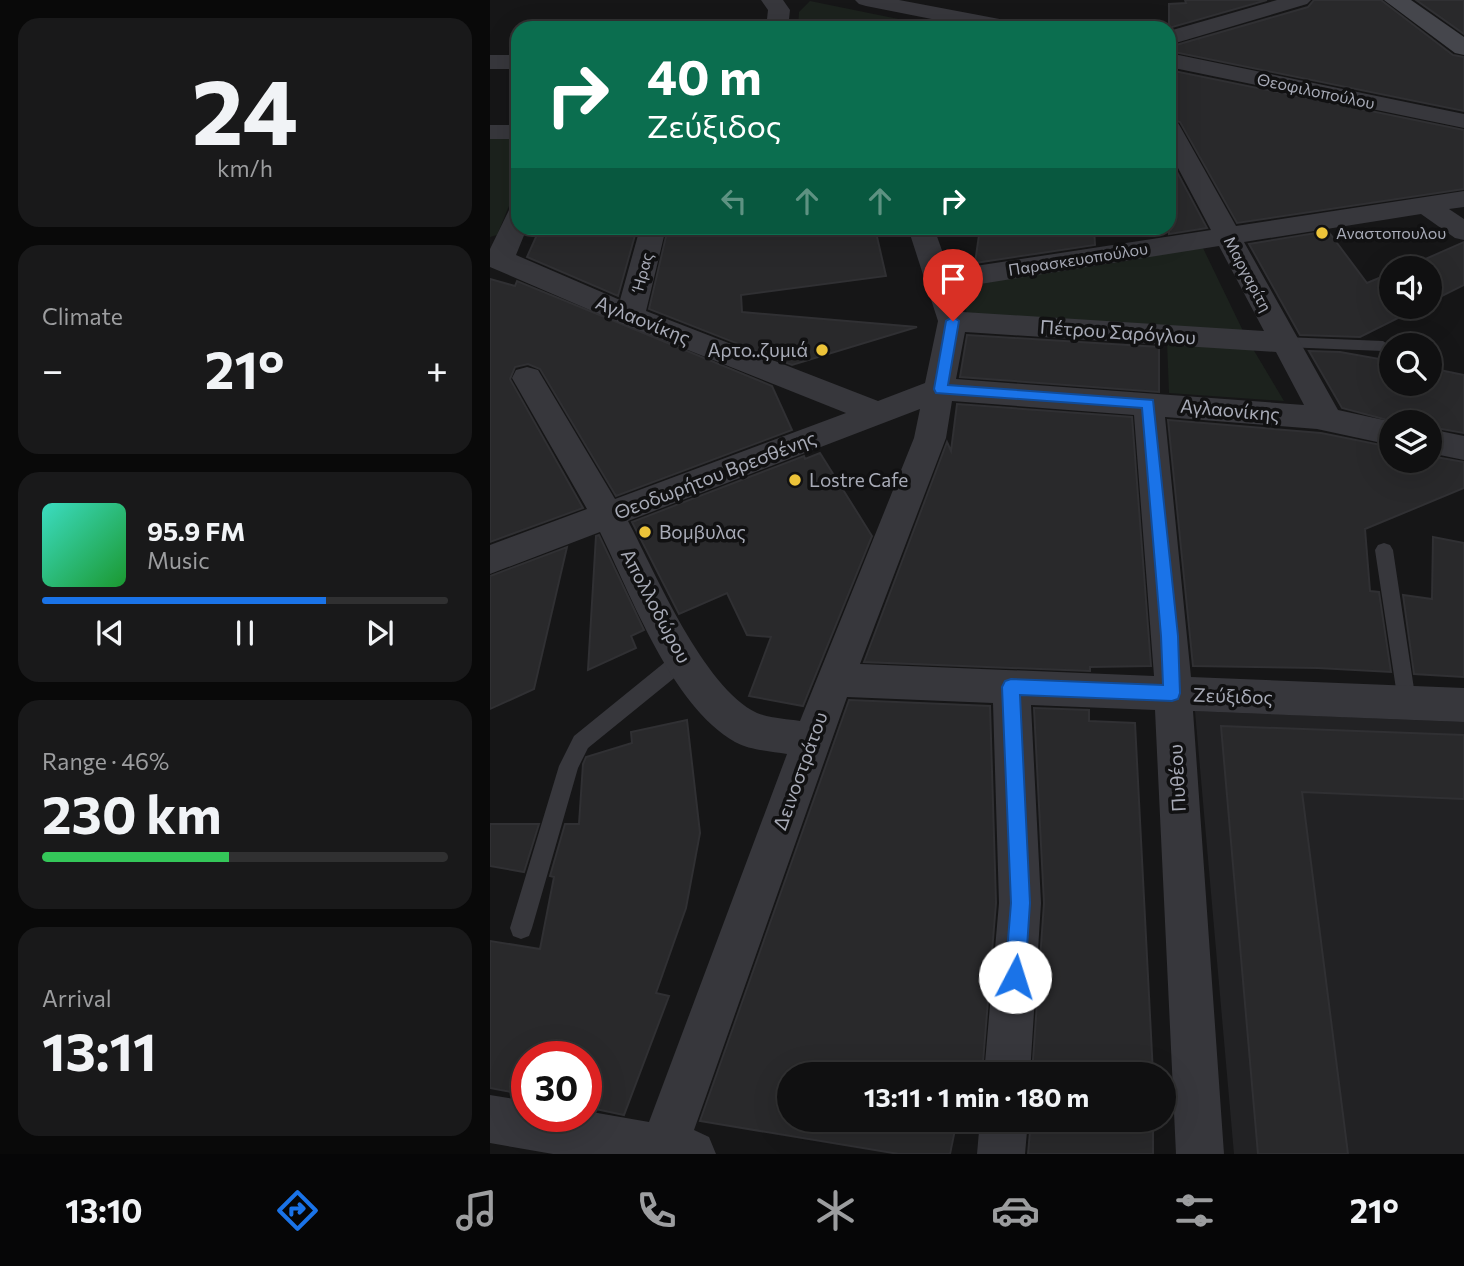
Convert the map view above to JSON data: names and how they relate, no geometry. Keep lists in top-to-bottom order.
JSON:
{
  "streets": {
    "street": [
      "Θεοφιλοπούλου",
      "Παρασκευοπούλου",
      "Ήρας",
      "Μαργαρίτη",
      "Αγλαονίκης",
      "Πέτρου Σαρόγλου",
      "Θεοδωρήτου Βρεσθένης",
      "Απολλοδώρου",
      "Ζεύξιδος",
      "Δεινοστράτου",
      "Πυθέου"
    ]
  },
  "crossings": [
    ["Παρασκευοπούλου", "Μαργαρίτη"],
    ["Ήρας", "Αγλαονίκης"],
    ["Μαργαρίτη", "Αγλαονίκης"],
    ["Μαργαρίτη", "Πέτρου Σαρόγλου"],
    ["Αγλαονίκης", "Θεοδωρήτου Βρεσθένης"],
    ["Αγλαονίκης", "Δεινοστράτου"],
    ["Αγλαονίκης", "Πυθέου"],
    ["Πέτρου Σαρόγλου", "Δεινοστράτου"],
    ["Θεοδωρήτου Βρεσθένης", "Απολλοδώρου"],
    ["Θεοδωρήτου Βρεσθένης", "Δεινοστράτου"],
    ["Απολλοδώρου", "Δεινοστράτου"],
    ["Ζεύξιδος", "Δεινοστράτου"],
    ["Ζεύξιδος", "Πυθέου"]
  ],
  "places": [
    "Αναστοπουλου",
    "Αρτο..ζυμιά",
    "Lostre Cafe",
    "Βομβυλας"
  ],
  "page": {
    "tile": [
      ["24", "km/h"],
      "Climate",
      ["Range · 46%", "230 km"],
      ["Arrival", "13:11"]
    ],
    "turn": ["40 m", "Ζεύξιδος"],
    "heat": ["−", "21°", "+"],
    "song": ["95.9 FM", "Music"],
    "limit": "30",
    "trip": "13:11 · 1 min · 180 m",
    "tabs": ["13:10", "21°"]
  }
}
